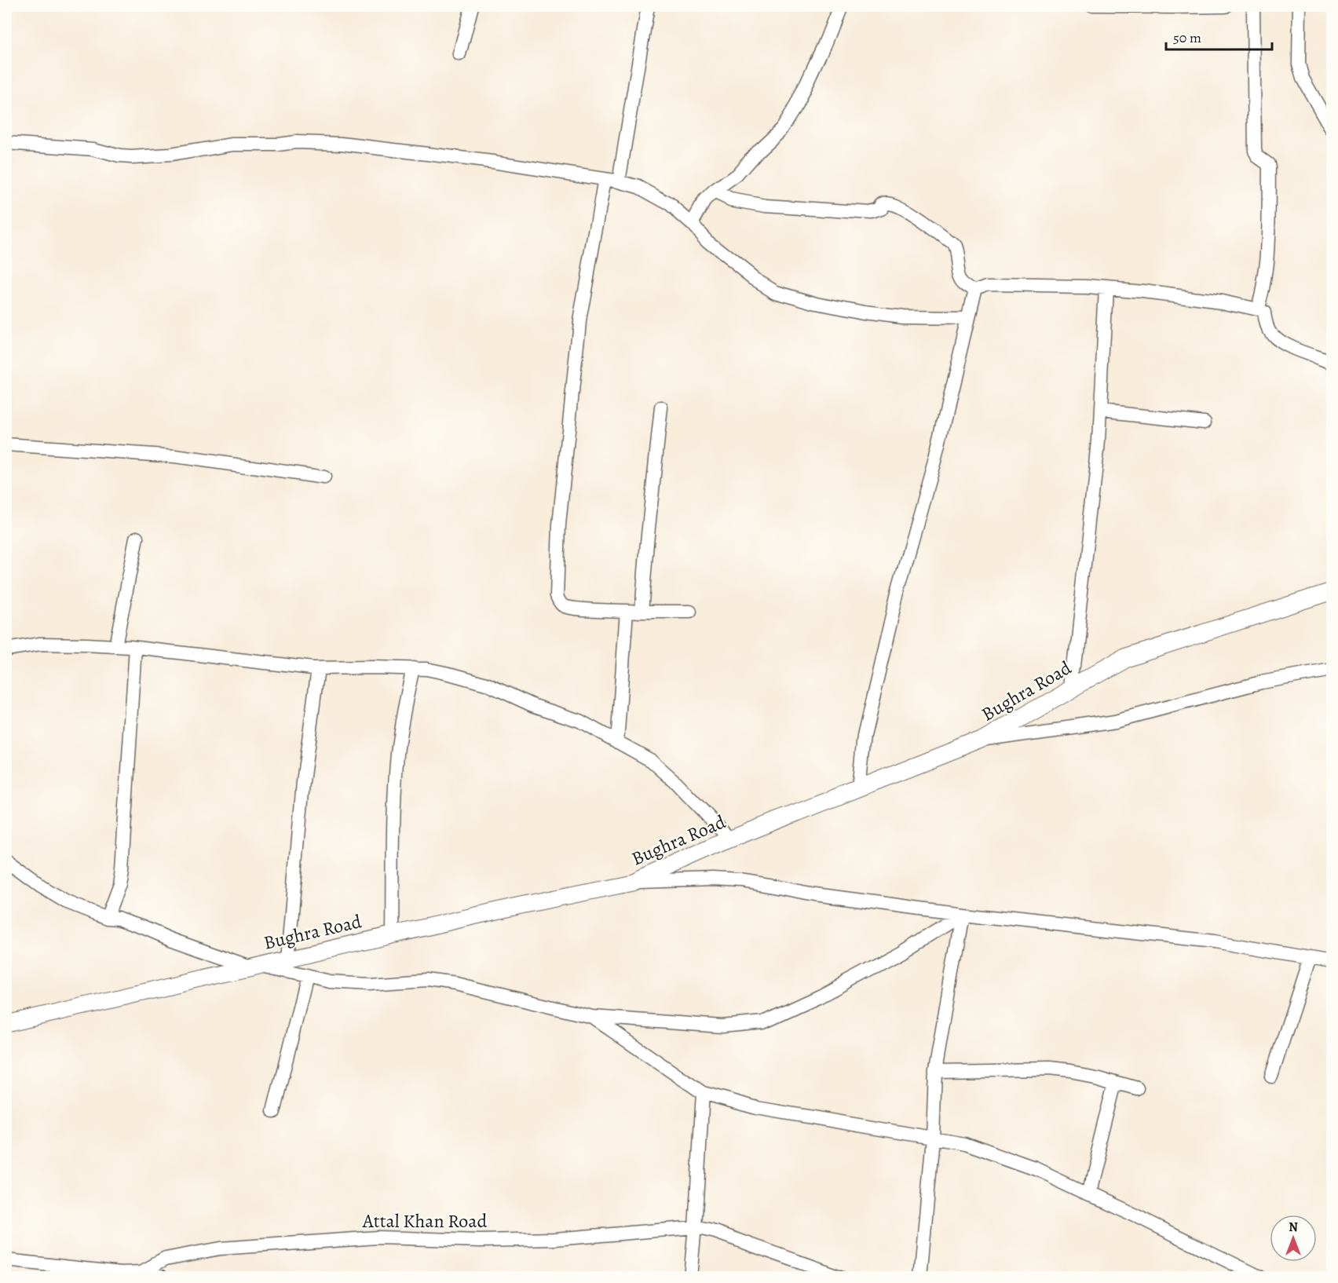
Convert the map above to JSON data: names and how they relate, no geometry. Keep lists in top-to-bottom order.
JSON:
{
  "streets": {
    "street": ["Bughra Road", "Attal Khan Road"]
  },
  "scale_bar": "50 m",
  "north": "top"
}
